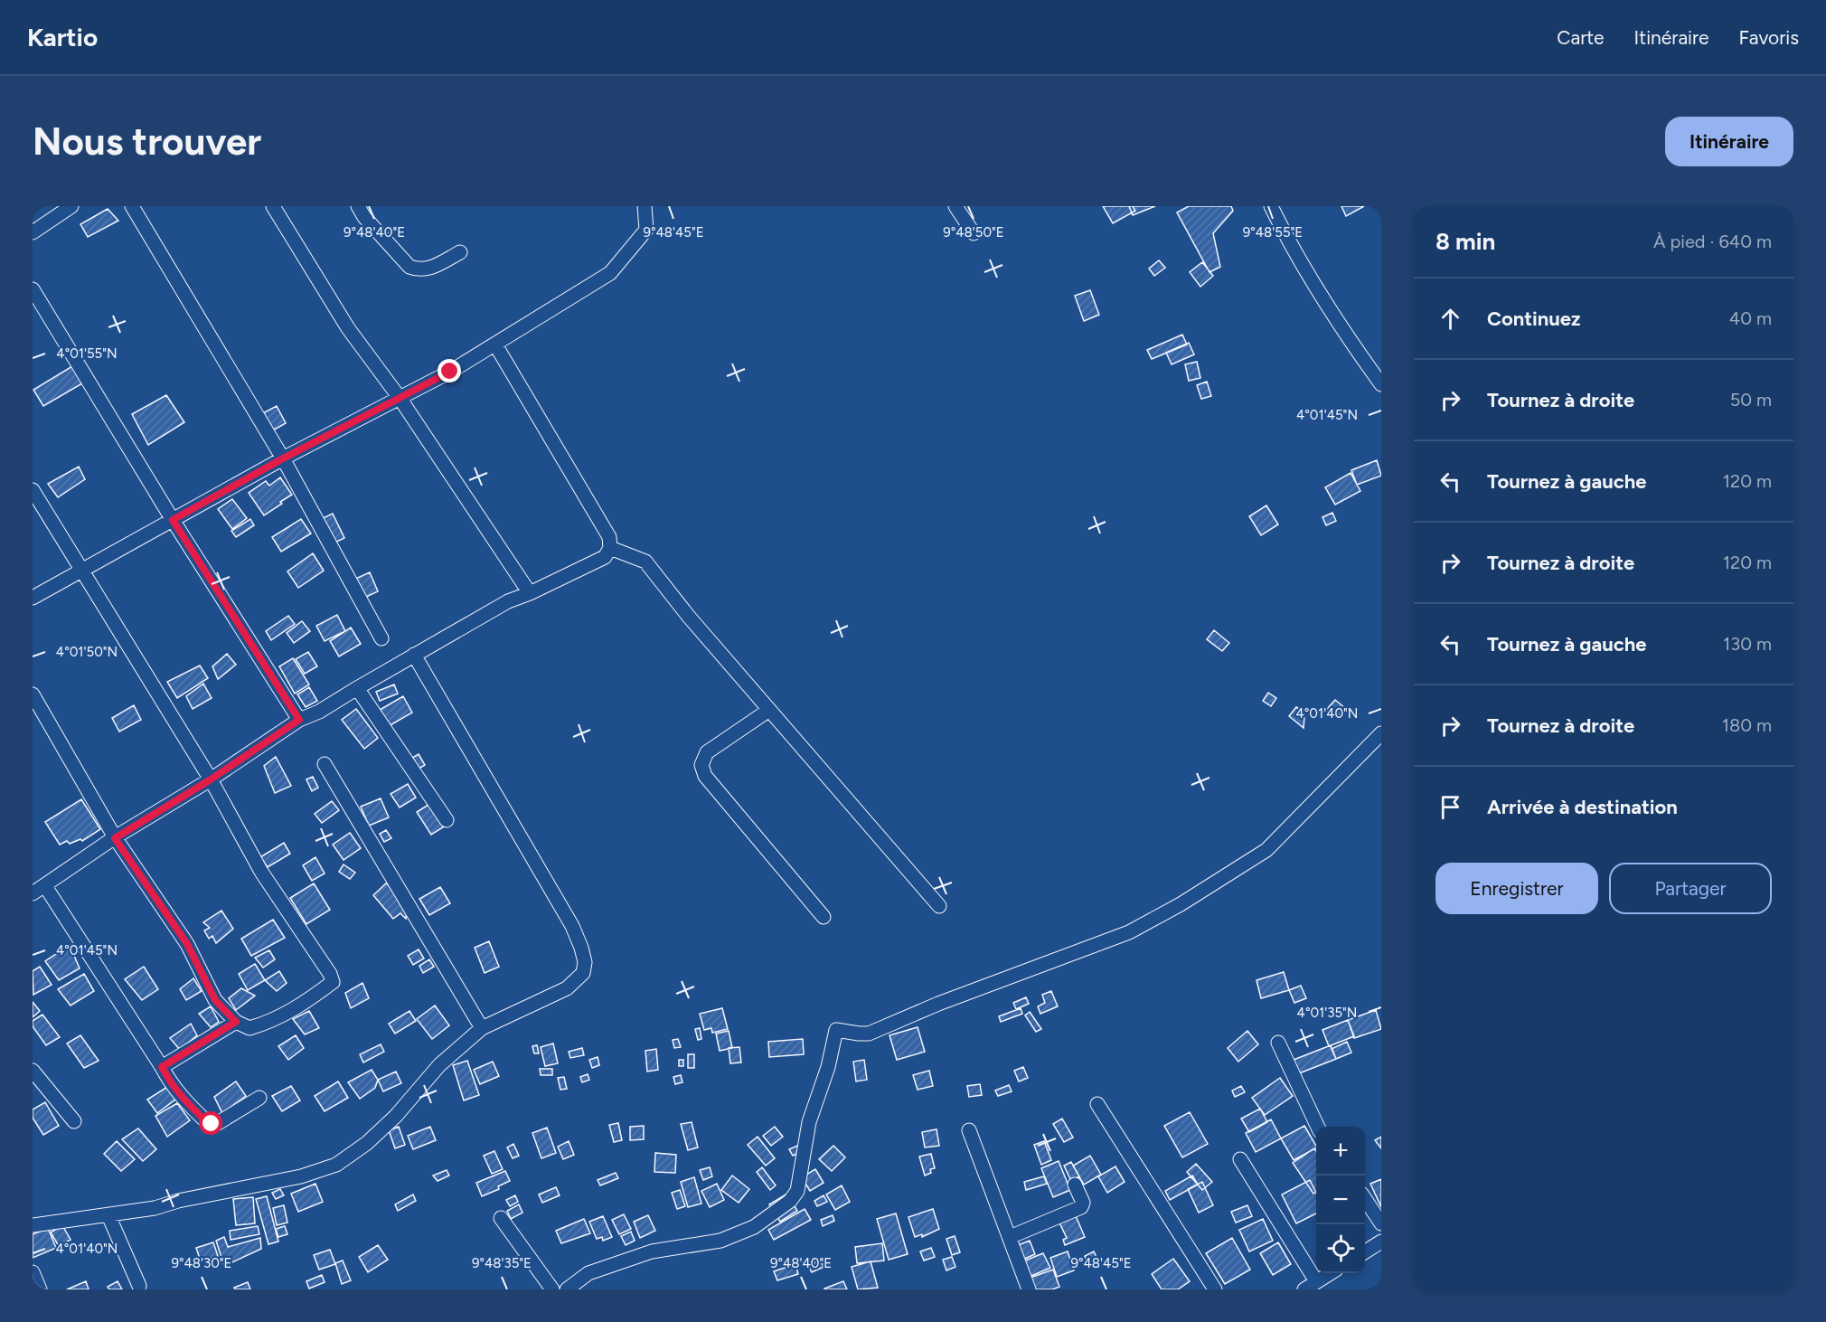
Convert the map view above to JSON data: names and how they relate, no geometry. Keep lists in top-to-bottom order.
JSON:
{
  "page": {
    "header": "Kartio",
    "nav": ["Carte", "Itinéraire", "Favoris"],
    "buttons": [
      "Itinéraire",
      ["Enregistrer", "Partager"]
    ],
    "title": "Nous trouver",
    "heading": ["8 min", "À pied · 640 m"],
    "list": [
      ["Continuez", "40 m"],
      ["Tournez à droite", "50 m"],
      ["Tournez à gauche", "120 m"],
      ["Tournez à droite", "120 m"],
      ["Tournez à gauche", "130 m"],
      ["Tournez à droite", "180 m"],
      "Arrivée à destination"
    ],
    "map_buttons": ["+", "−"]
  },
  "coordinates": [
    "9°48'40\"E",
    "9°48'45\"E",
    "9°48'50\"E",
    "9°48'55\"E",
    "4°01'55\"N",
    "4°01'45\"N",
    "4°01'50\"N",
    "4°01'40\"N",
    "4°01'35\"N",
    "9°48'30\"E",
    "9°48'35\"E"
  ]
}
